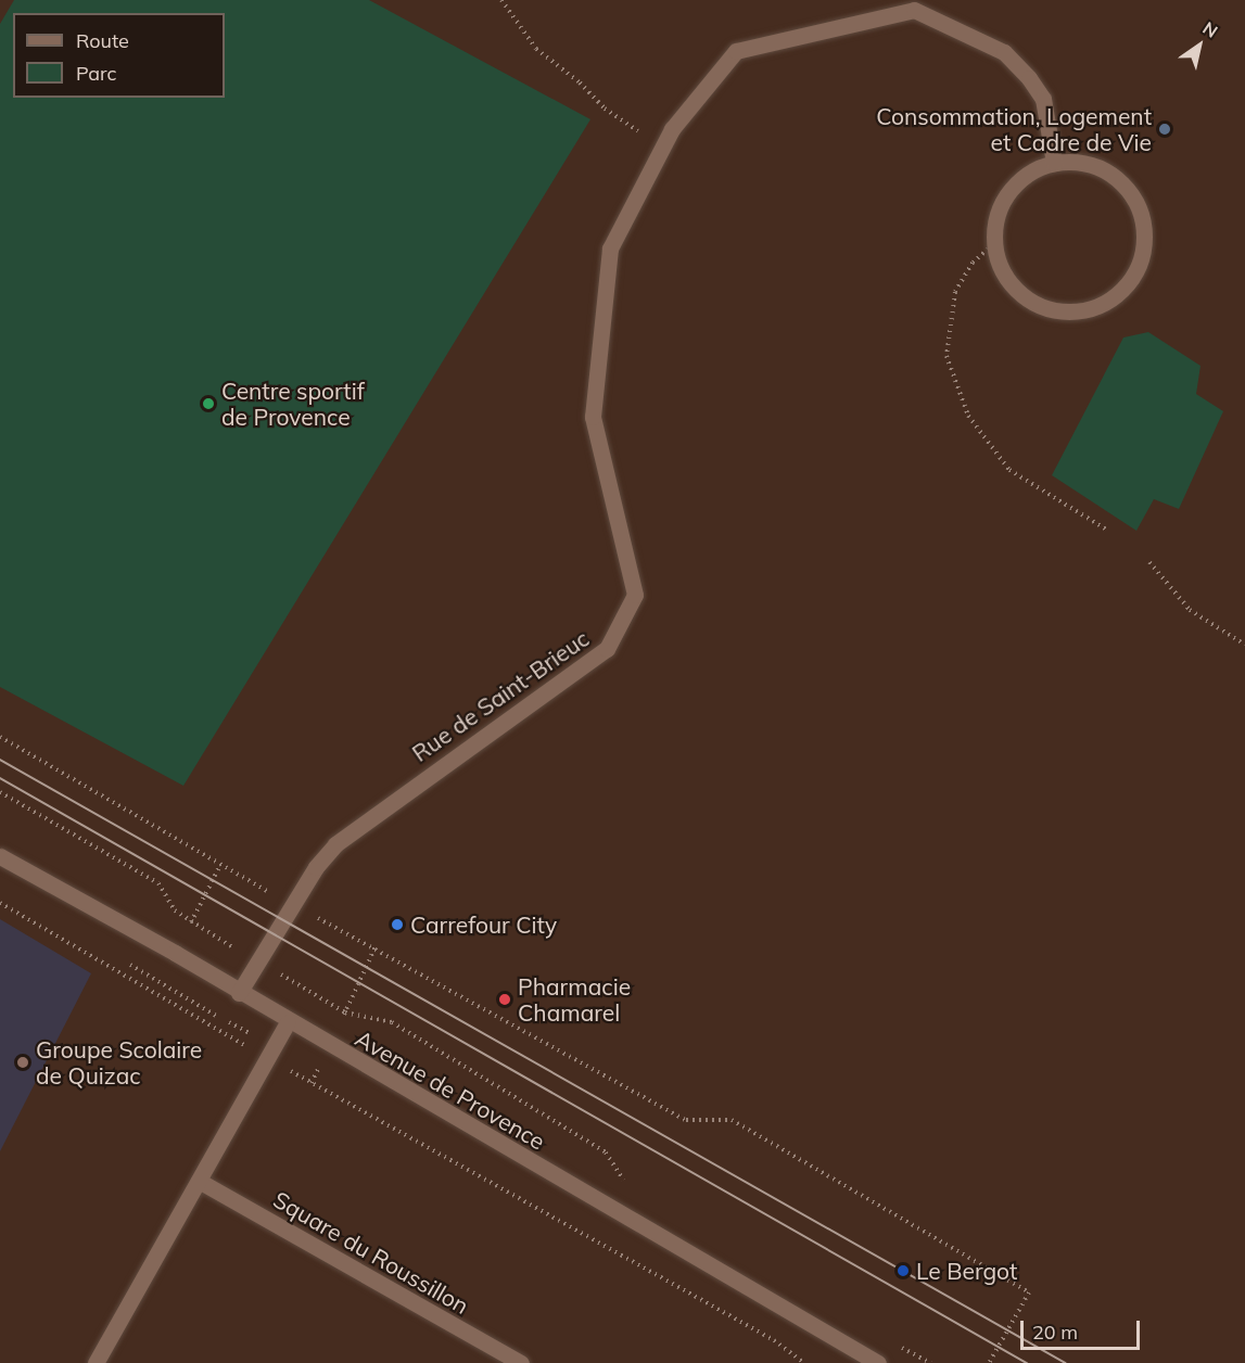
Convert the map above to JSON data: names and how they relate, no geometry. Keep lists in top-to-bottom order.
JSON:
{
  "streets": {
    "street": ["Rue de Saint-Brieuc", "Avenue de Provence", "Square du Roussillon"]
  },
  "crossings": [
    ["Rue de Saint-Brieuc", "Avenue de Provence"]
  ],
  "places": [
    "Consommation, Logement et Cadre de Vie",
    "Centre sportif de Provence",
    "Carrefour City",
    "Pharmacie Chamarel",
    "Groupe Scolaire de Quizac",
    "Le Bergot"
  ],
  "legend": ["Route", "Parc"],
  "scale_bar": "20 m",
  "north": "top right"
}
